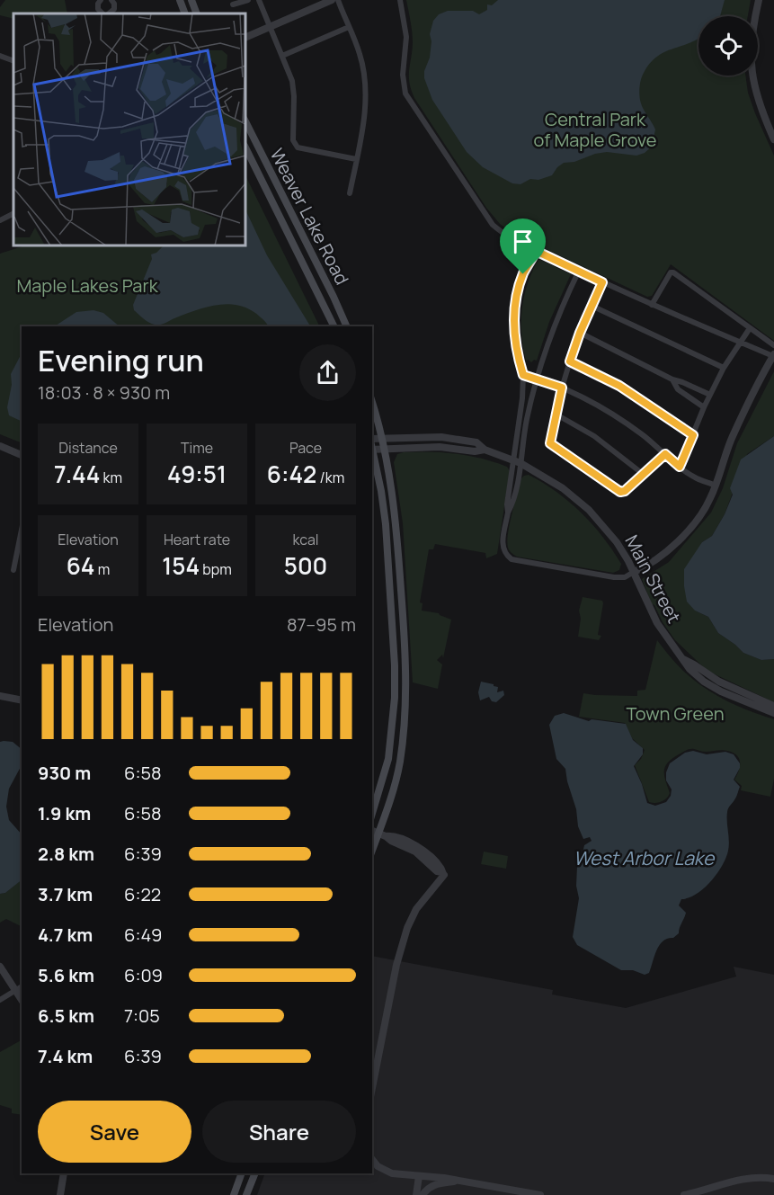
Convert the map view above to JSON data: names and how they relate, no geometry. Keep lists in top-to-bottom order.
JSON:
{
  "streets": {
    "main road": ["Weaver Lake Road"],
    "street": ["Main Street"]
  },
  "water": ["West Arbor Lake"],
  "parks": ["Central Park of Maple Grove", "Maple Lakes Park", "Town Green"],
  "page": {
    "heading": ["Evening run", "18:03 · 8 × 930 m"],
    "stats": [
      ["Distance", "7.44 km"],
      ["Time", "49:51"],
      ["Pace", "6:42 /km"],
      ["Elevation", "64 m"],
      ["Heart rate", "154 bpm"],
      ["kcal", "500"]
    ],
    "chart": ["Elevation", "87–95 m"],
    "list": [
      {
        "name": "930 m",
        "note": "6:58"
      },
      {
        "name": "1.9 km",
        "note": "6:58"
      },
      {
        "name": "2.8 km",
        "note": "6:39"
      },
      {
        "name": "3.7 km",
        "note": "6:22"
      },
      {
        "name": "4.7 km",
        "note": "6:49"
      },
      {
        "name": "5.6 km",
        "note": "6:09"
      },
      {
        "name": "6.5 km",
        "note": "7:05"
      },
      {
        "name": "7.4 km",
        "note": "6:39"
      }
    ],
    "buttons": ["Save", "Share"]
  }
}
